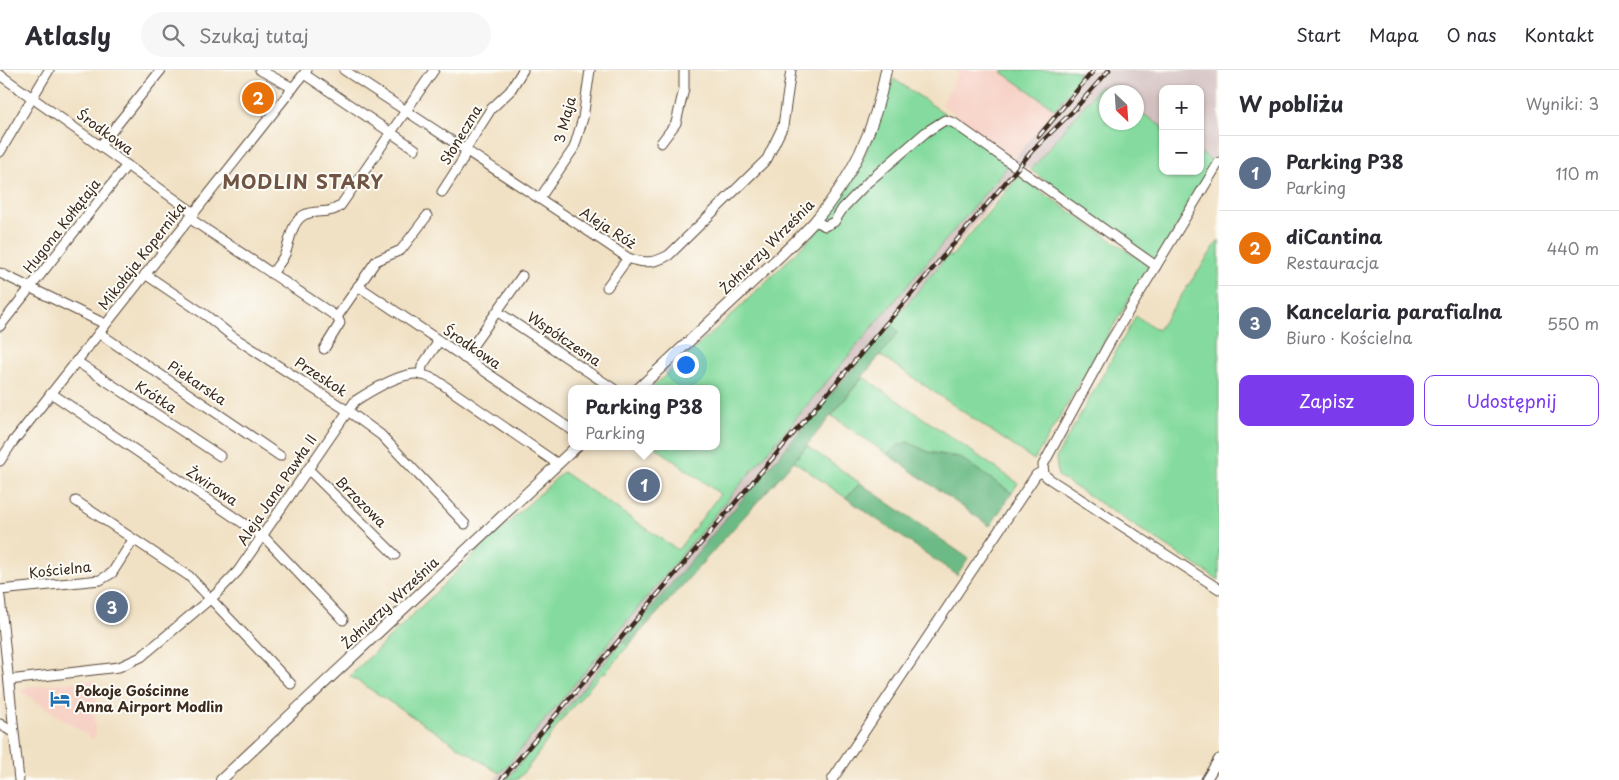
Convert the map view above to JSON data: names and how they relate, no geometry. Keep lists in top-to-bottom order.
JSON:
{
  "streets": {
    "main road": ["Żołnierzy Września"],
    "street": [
      "3 Maja",
      "Środkowa",
      "Słoneczna",
      "Hugona Kołłątaja",
      "Aleja Róż",
      "Mikołaja Kopernika",
      "Współczesna",
      "Przeskok",
      "Piekarska",
      "Krótka",
      "Żwirowa",
      "Aleja Jana Pawła II",
      "Brzozowa",
      "Kościelna"
    ]
  },
  "crossings": [
    ["3 Maja", "Aleja Róż"],
    ["Środkowa", "Hugona Kołłątaja"],
    ["Środkowa", "Mikołaja Kopernika"],
    ["Słoneczna", "Aleja Róż"],
    ["Mikołaja Kopernika", "Przeskok"],
    ["Mikołaja Kopernika", "Piekarska"],
    ["Mikołaja Kopernika", "Krótka"],
    ["Mikołaja Kopernika", "Żwirowa"],
    ["Przeskok", "Aleja Jana Pawła II"],
    ["Żwirowa", "Aleja Jana Pawła II"],
    ["Aleja Jana Pawła II", "Brzozowa"]
  ],
  "districts": ["MODLIN STARY"],
  "places": {
    "hotel": ["Pokoje Gościnne Anna Airport Modlin"]
  },
  "north": "bottom right",
  "page": {
    "header": "Atlasly",
    "search": "Szukaj tutaj",
    "nav": [
      "Start",
      "Mapa",
      "O nas",
      "Kontakt"
    ],
    "heading": ["W pobliżu", "Wyniki: 3"],
    "pins": ["2", "1", "3"],
    "map_buttons": ["+", "−"],
    "list": [
      {
        "mark": "1",
        "name": "Parking P38",
        "note": "Parking",
        "value": "110 m"
      },
      {
        "mark": "2",
        "name": "diCantina",
        "note": "Restauracja",
        "value": "440 m"
      },
      {
        "mark": "3",
        "name": "Kancelaria parafialna",
        "note": "Biuro · Kościelna",
        "value": "550 m"
      }
    ],
    "buttons": ["Zapisz", "Udostępnij"],
    "popup": ["Parking P38", "Parking"]
  }
}
